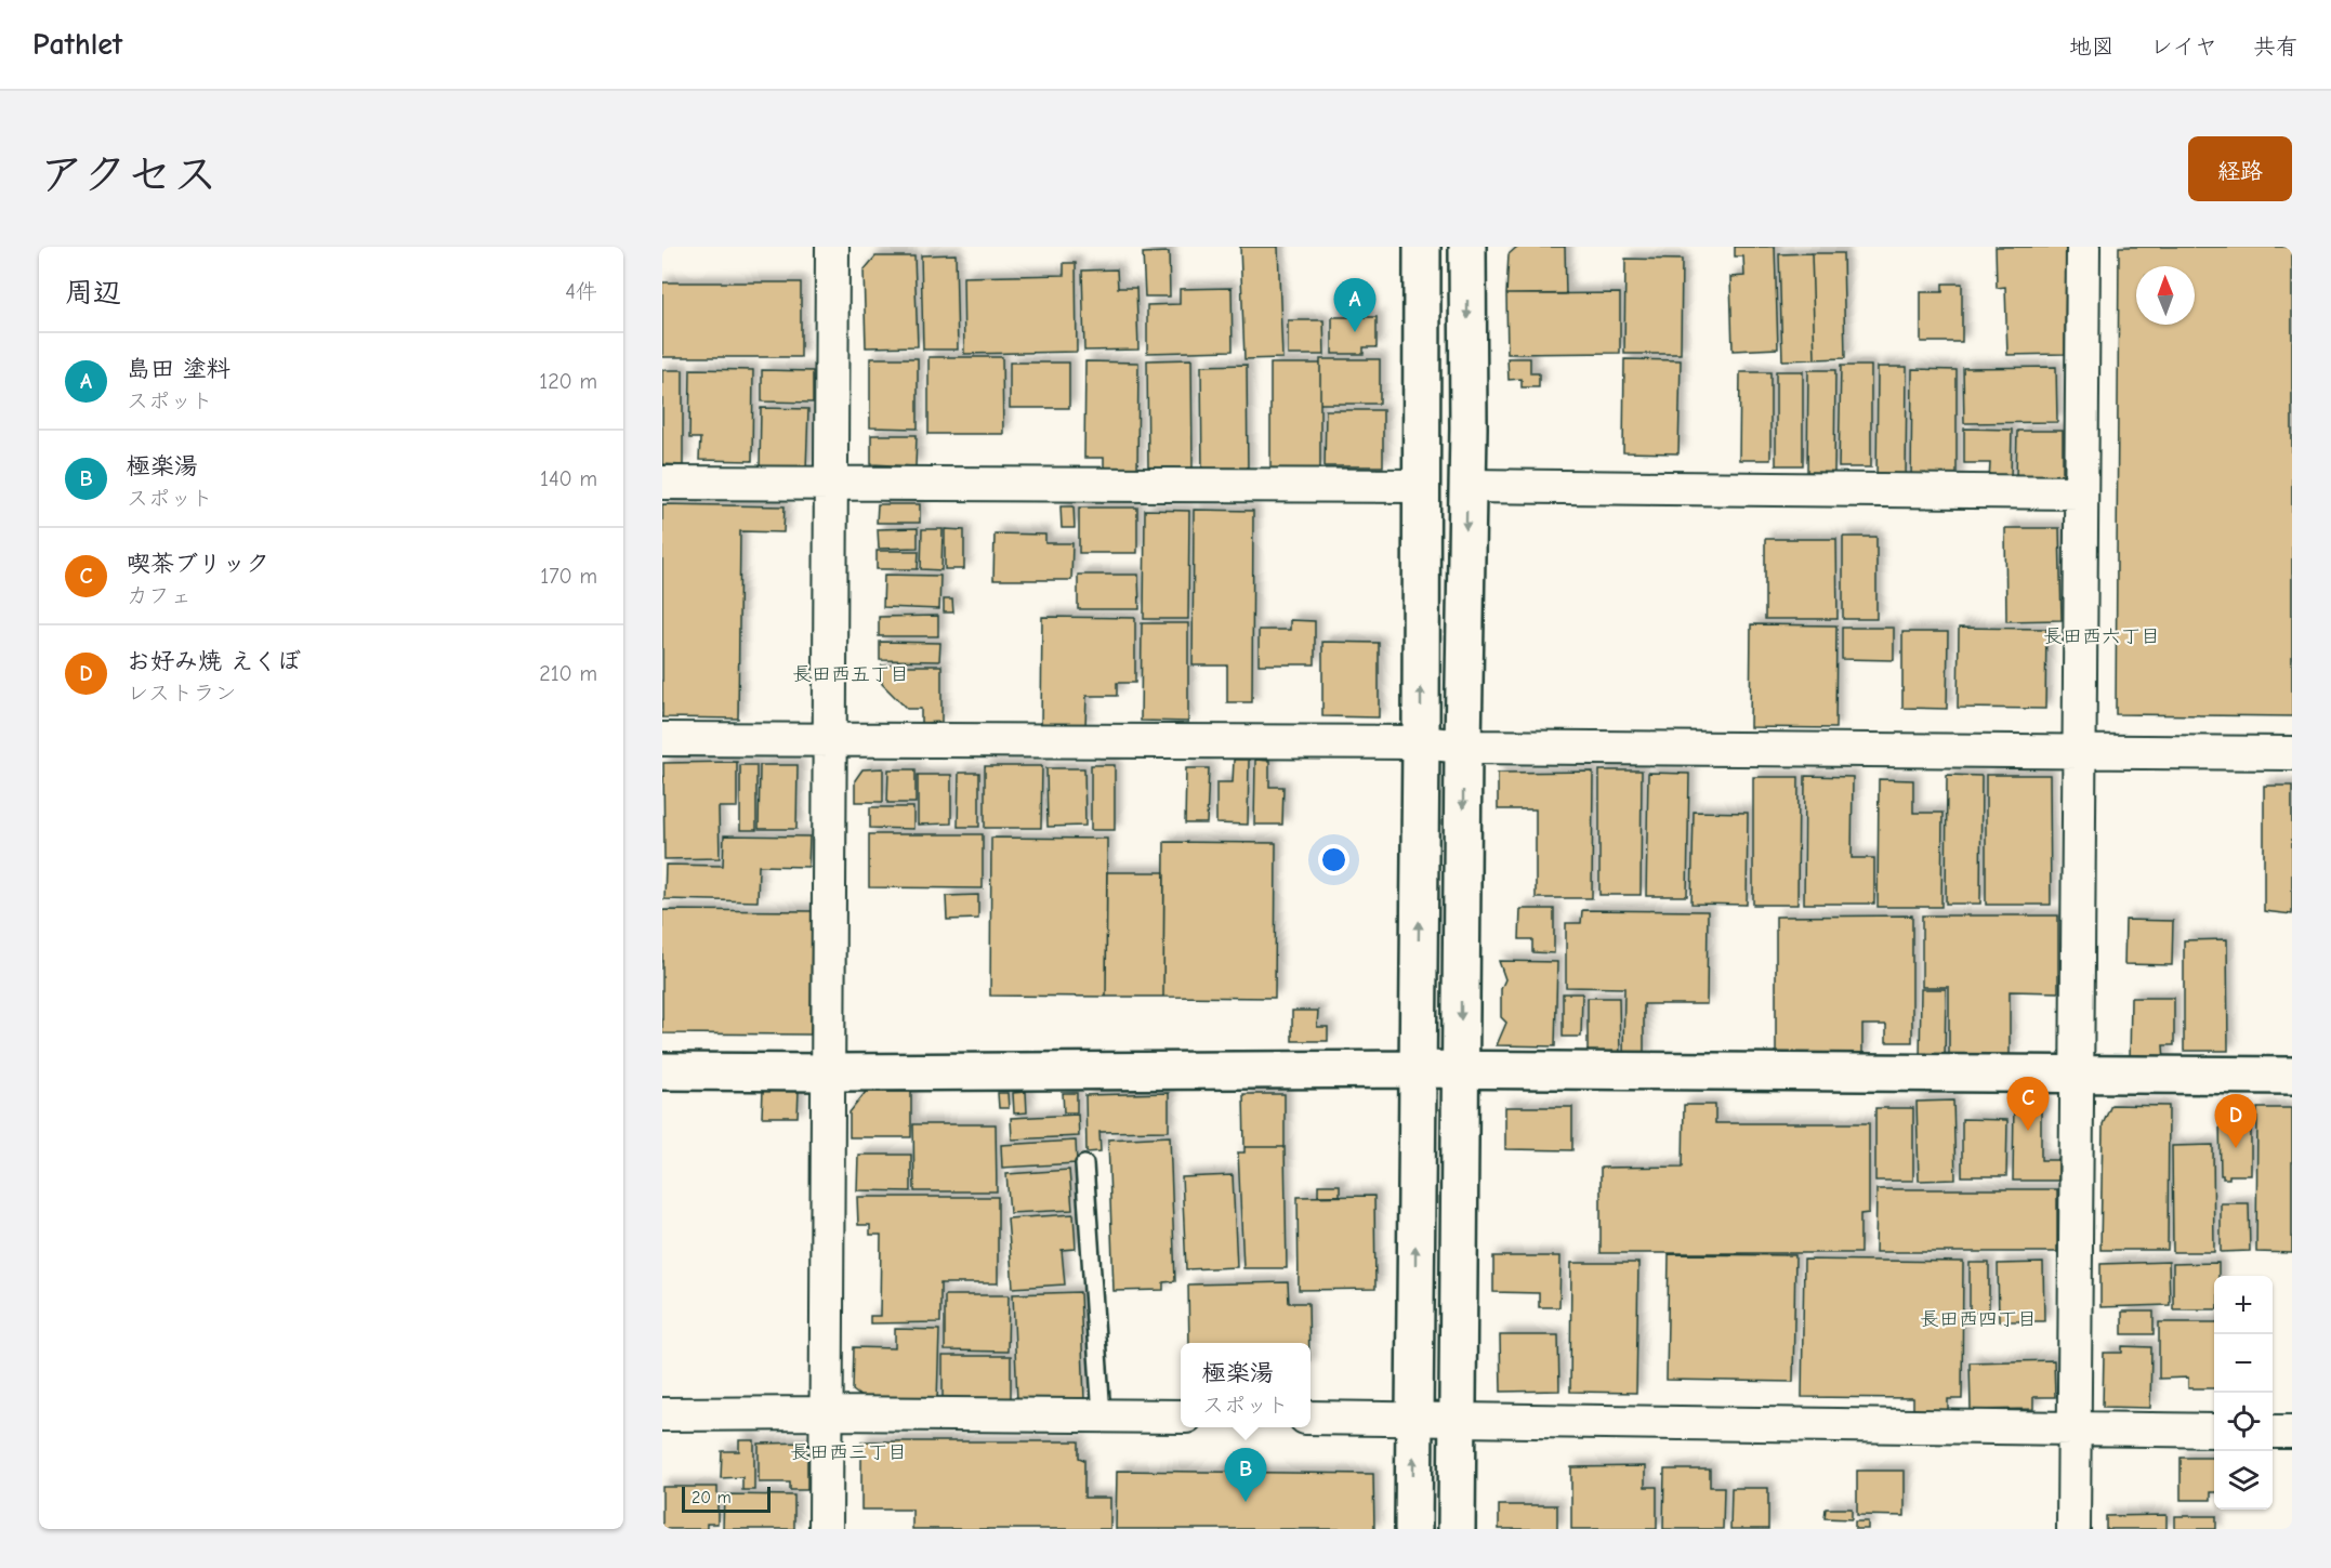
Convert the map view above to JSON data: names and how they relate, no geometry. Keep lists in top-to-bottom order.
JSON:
{
  "districts": [
    "長田西六丁目",
    "長田西五丁目",
    "長田西四丁目",
    "長田西三丁目"
  ],
  "scale_bar": "20 m",
  "north": "top",
  "page": {
    "header": "Pathlet",
    "nav": ["地図", "レイヤ", "共有"],
    "title": "アクセス",
    "buttons": "経路",
    "heading": ["周辺", "4件"],
    "pins": [
      "A",
      "C",
      "D",
      "B"
    ],
    "list": [
      {
        "mark": "A",
        "name": "島田 塗料",
        "note": "スポット",
        "value": "120 m"
      },
      {
        "mark": "B",
        "name": "極楽湯",
        "note": "スポット",
        "value": "140 m"
      },
      {
        "mark": "C",
        "name": "喫茶ブリック",
        "note": "カフェ",
        "value": "170 m"
      },
      {
        "mark": "D",
        "name": "お好み焼 えくぼ",
        "note": "レストラン",
        "value": "210 m"
      }
    ],
    "map_buttons": ["+", "−"],
    "popup": ["極楽湯", "スポット"],
    "scale": "20 m"
  }
}
